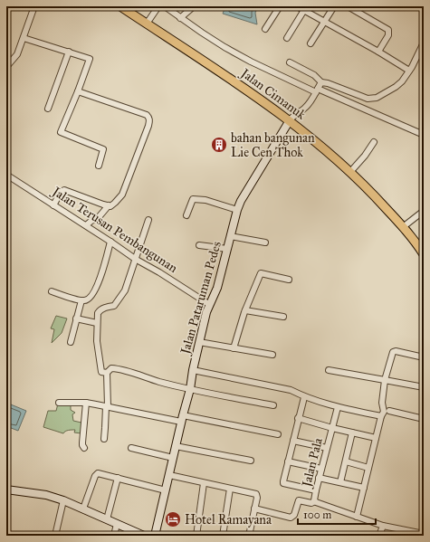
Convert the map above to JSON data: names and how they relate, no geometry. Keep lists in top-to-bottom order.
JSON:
{
  "streets": {
    "main road": ["Jalan Cimanuk"],
    "street": ["Jalan Terusan Pembangunan", "Jalan Pataruman Pedes", "Jalan Pala"]
  },
  "crossings": [
    ["Jalan Cimanuk", "Jalan Pataruman Pedes"],
    ["Jalan Terusan Pembangunan", "Jalan Pataruman Pedes"]
  ],
  "places": {
    "building": ["bahan bangunan Lie Cen Thok"],
    "hotel": ["Hotel Ramayana"]
  },
  "scale_bar": "100 m"
}
